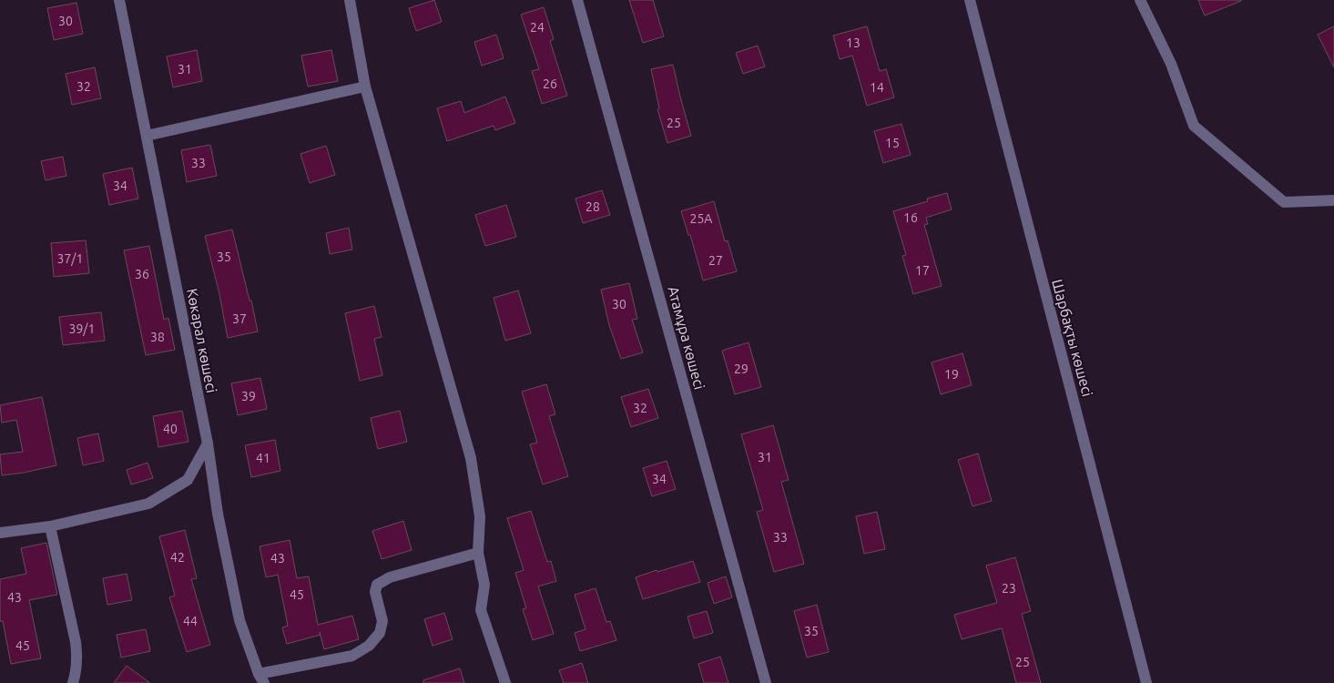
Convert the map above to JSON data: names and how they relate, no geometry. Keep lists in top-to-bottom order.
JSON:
{
  "streets": {
    "street": ["Атамұра көшесі", "Шарбақты көшесі", "Көкарал көшесі"]
  },
  "house_numbers": [
    "30",
    "24",
    "13",
    "31",
    "26",
    "32",
    "14",
    "25",
    "15",
    "33",
    "34",
    "28",
    "16",
    "25А",
    "35",
    "37/1",
    "27",
    "17",
    "36",
    "30",
    "37",
    "39/1",
    "38",
    "29",
    "19",
    "39",
    "32",
    "40",
    "31",
    "41",
    "34",
    "33",
    "42",
    "43",
    "23",
    "45",
    "43",
    "44",
    "35",
    "45",
    "25"
  ]
}
